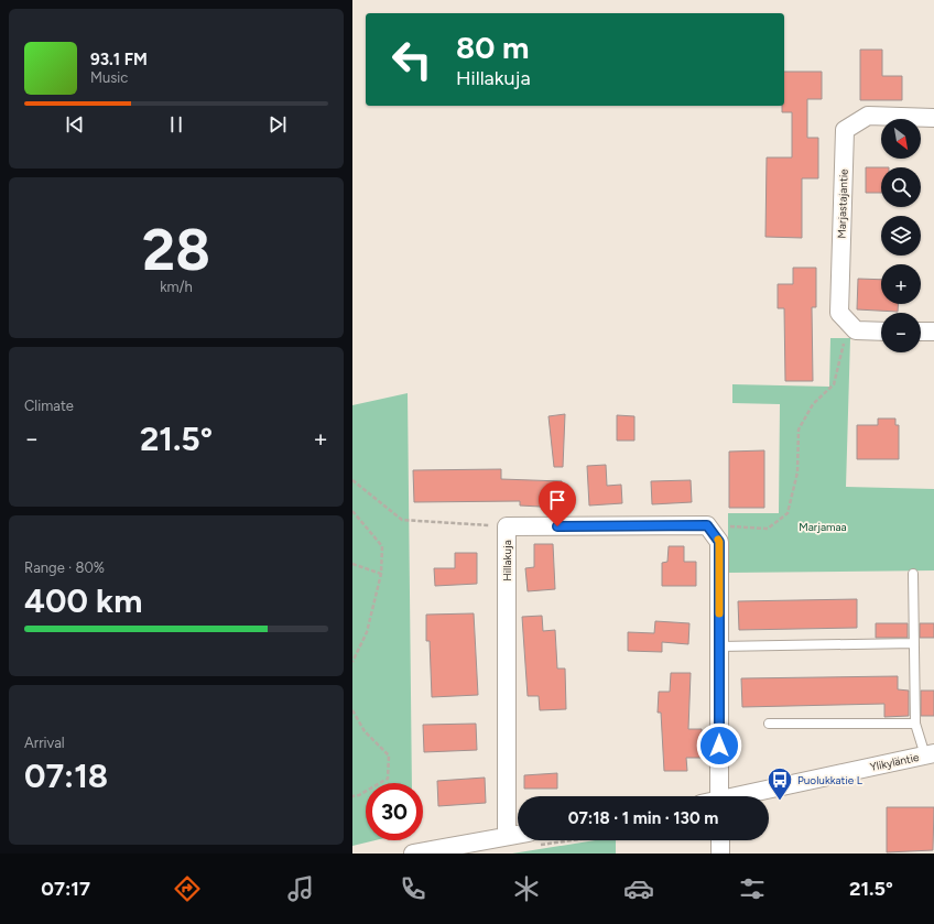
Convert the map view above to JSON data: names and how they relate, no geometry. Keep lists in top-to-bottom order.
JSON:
{
  "streets": {
    "street": ["Marjastajantie", "Hillakuja", "Ylikyläntie"]
  },
  "parks": ["Marjamaa"],
  "places": {
    "bus stop": ["Puolukkatie L"]
  },
  "north": "bottom right",
  "page": {
    "turn": ["80 m", "Hillakuja"],
    "song": ["93.1 FM", "Music"],
    "map_buttons": ["+", "−"],
    "tile": [
      ["28", "km/h"],
      "Climate",
      ["Range · 80%", "400 km"],
      ["Arrival", "07:18"]
    ],
    "heat": ["−", "21.5°", "+"],
    "limit": "30",
    "trip": "07:18 · 1 min · 130 m",
    "tabs": ["07:17", "21.5°"]
  }
}
